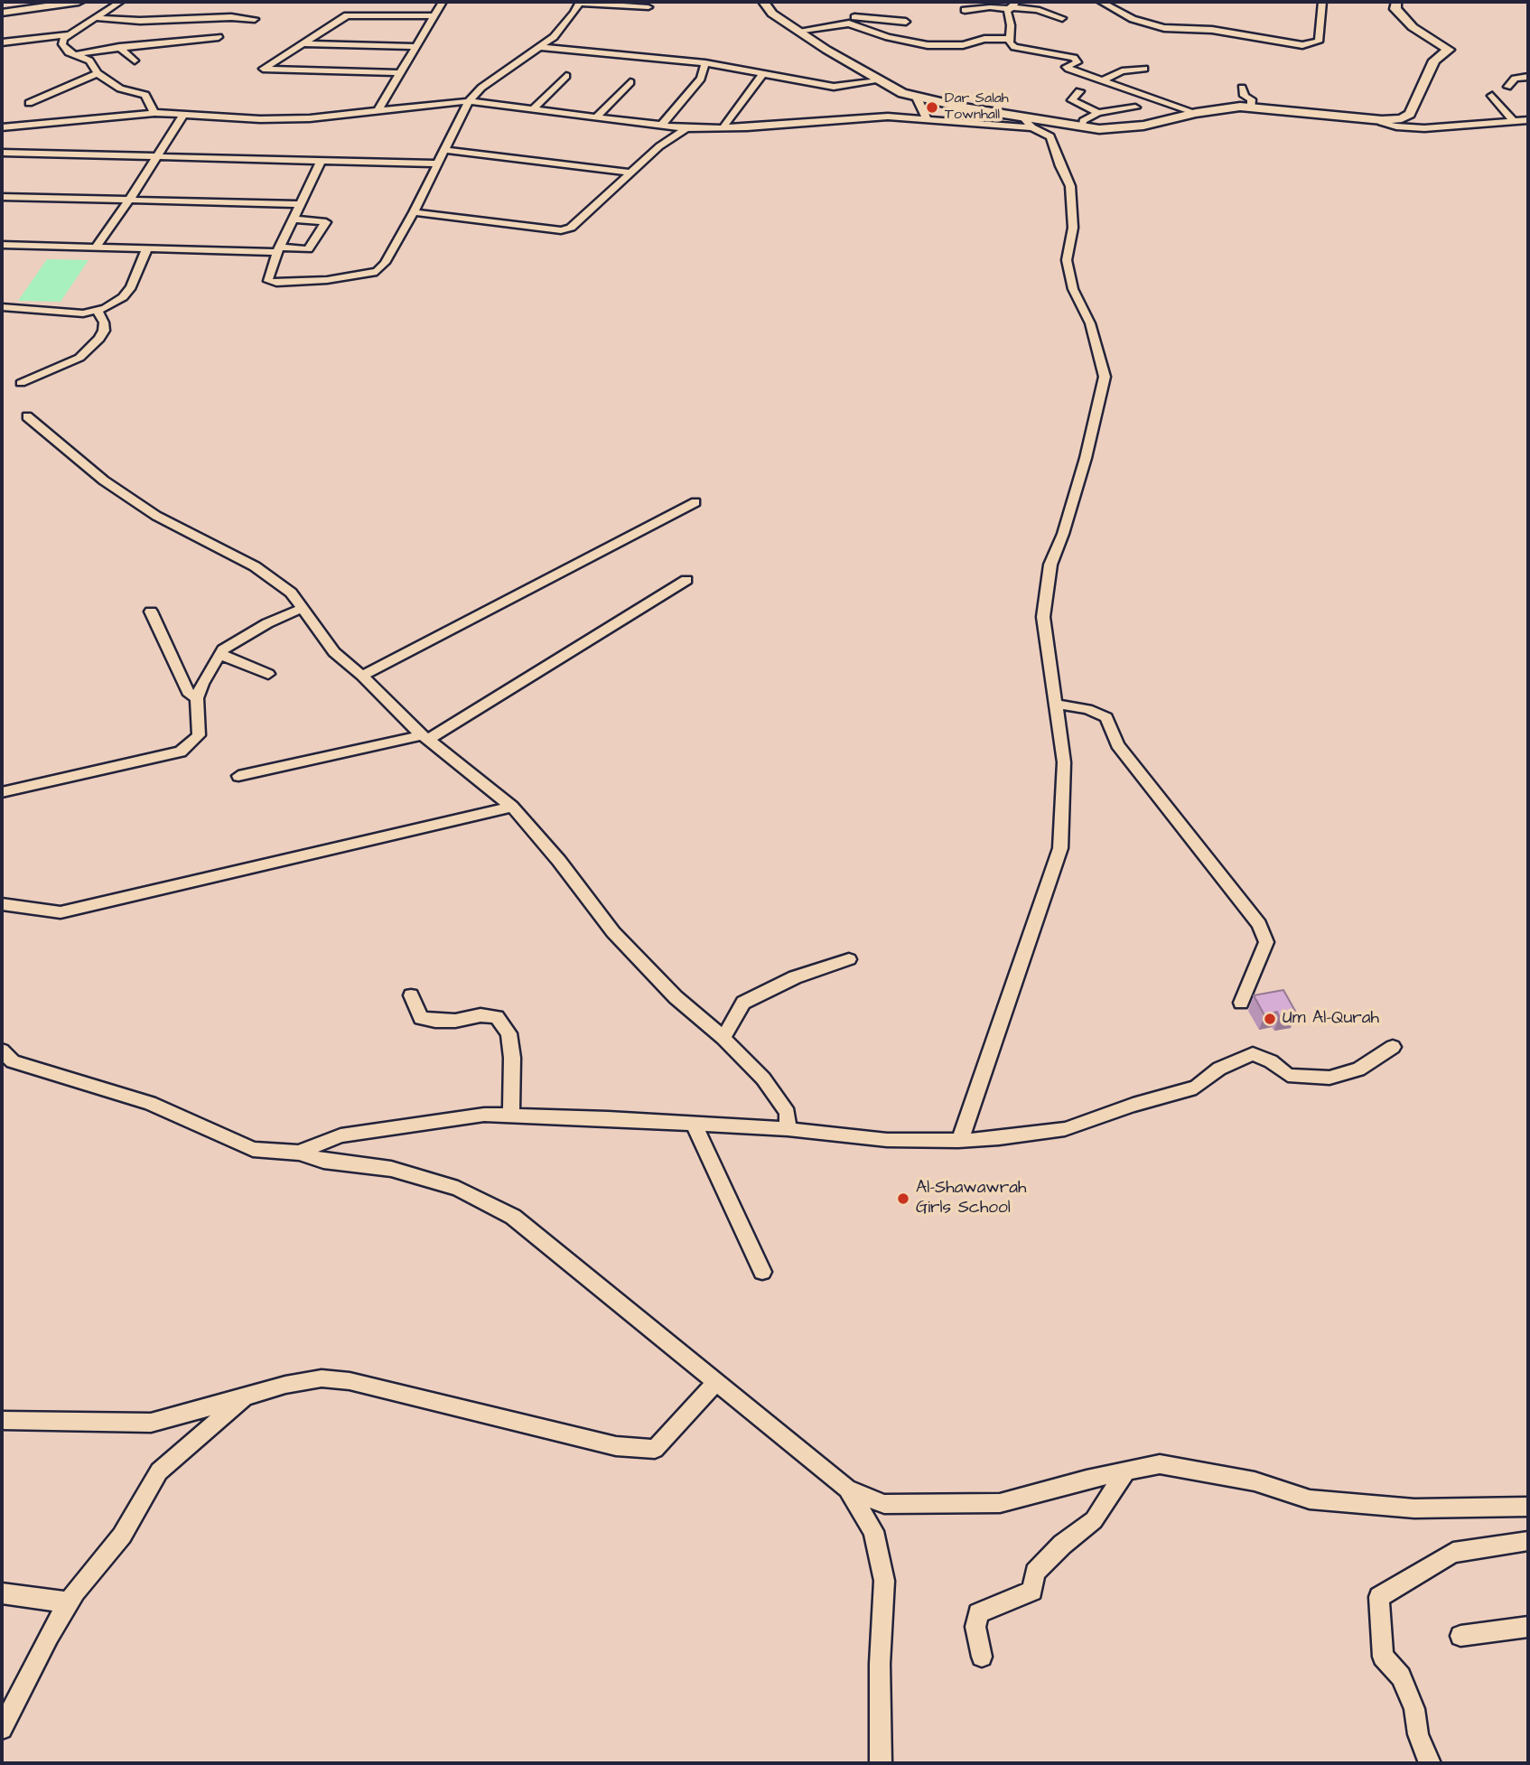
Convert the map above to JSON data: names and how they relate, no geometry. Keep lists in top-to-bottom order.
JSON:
{
  "places": ["Dar Salah Townhall", "Um Al-Qurah", "Al-Shawawrah Girls School"]
}
